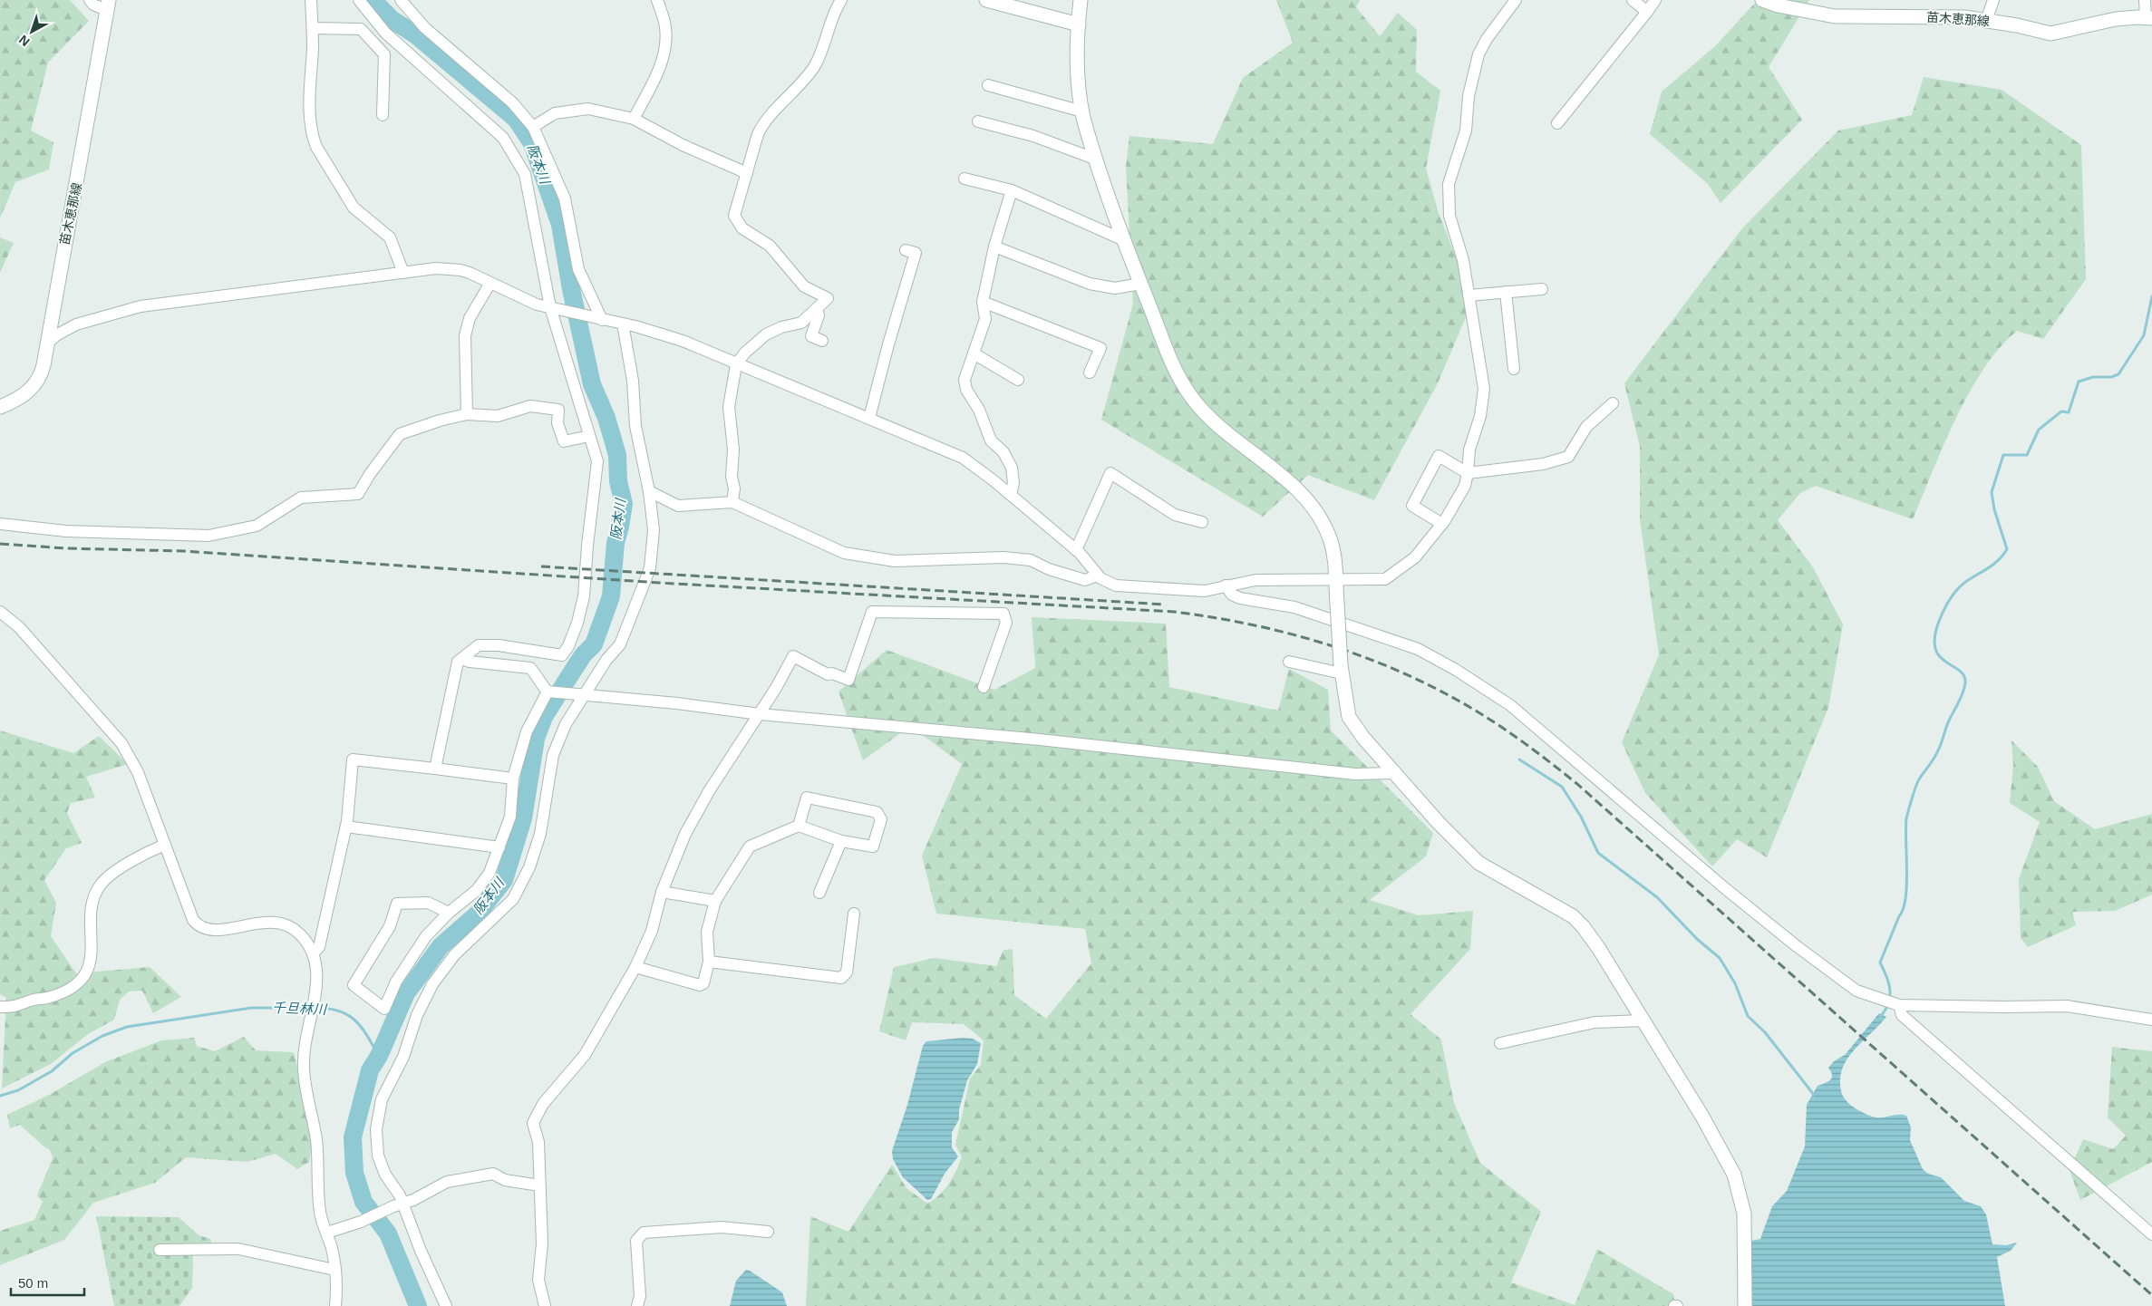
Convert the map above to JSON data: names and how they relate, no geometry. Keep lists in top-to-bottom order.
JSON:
{
  "streets": {
    "street": ["苗木恵那線"]
  },
  "water": ["阪本川", "千旦林川"],
  "scale_bar": "50 m",
  "north": "bottom left"
}
